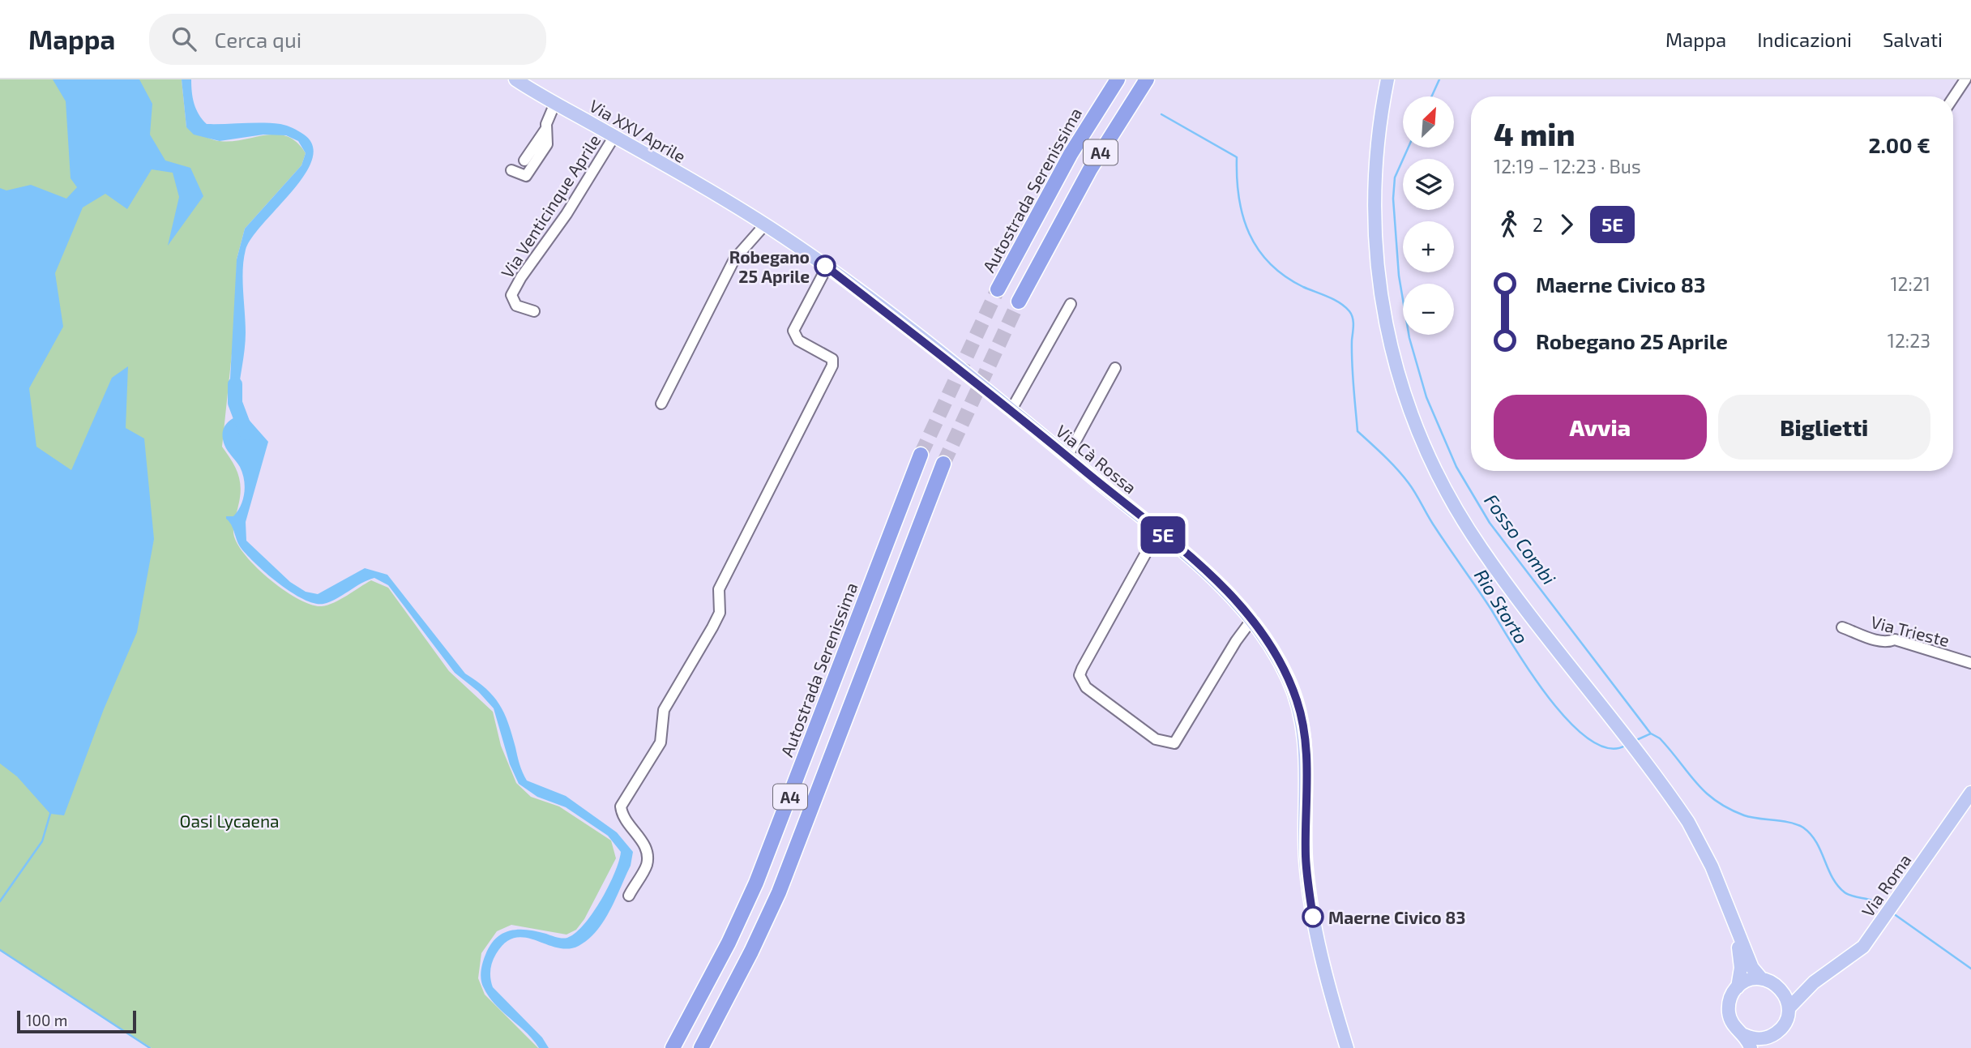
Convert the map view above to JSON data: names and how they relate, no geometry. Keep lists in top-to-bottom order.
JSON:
{
  "streets": {
    "highway": ["A4", "Autostrada Serenissima"],
    "main road": ["Via XXV Aprile", "Via Cà Rossa", "Via Roma"],
    "street": ["Via Venticinque Aprile", "Via Trieste"]
  },
  "crossings": [
    ["Via XXV Aprile", "Via Venticinque Aprile"],
    ["Via XXV Aprile", "Via Cà Rossa"]
  ],
  "water": ["Fosso Combi", "Rio Storto"],
  "parks": ["Oasi Lycaena"],
  "places": ["Robegano 25 Aprile", "Maerne Civico 83"],
  "lines": ["bus line 5E"],
  "scale_bar": "100 m",
  "north": "top right",
  "page": {
    "header": "Mappa",
    "search": "Cerca qui",
    "nav": ["Mappa", "Indicazioni", "Salvati"],
    "on_map": "5E",
    "map_buttons": ["+", "−"],
    "heading": ["4 min", "12:19 – 12:23 · Bus", "2.00 €"],
    "legs": ["2", "5E"],
    "list": [
      {
        "name": "Maerne Civico 83",
        "value": "12:21"
      },
      {
        "name": "Robegano 25 Aprile",
        "value": "12:23"
      }
    ],
    "buttons": ["Avvia", "Biglietti"],
    "scale": "100 m"
  }
}
